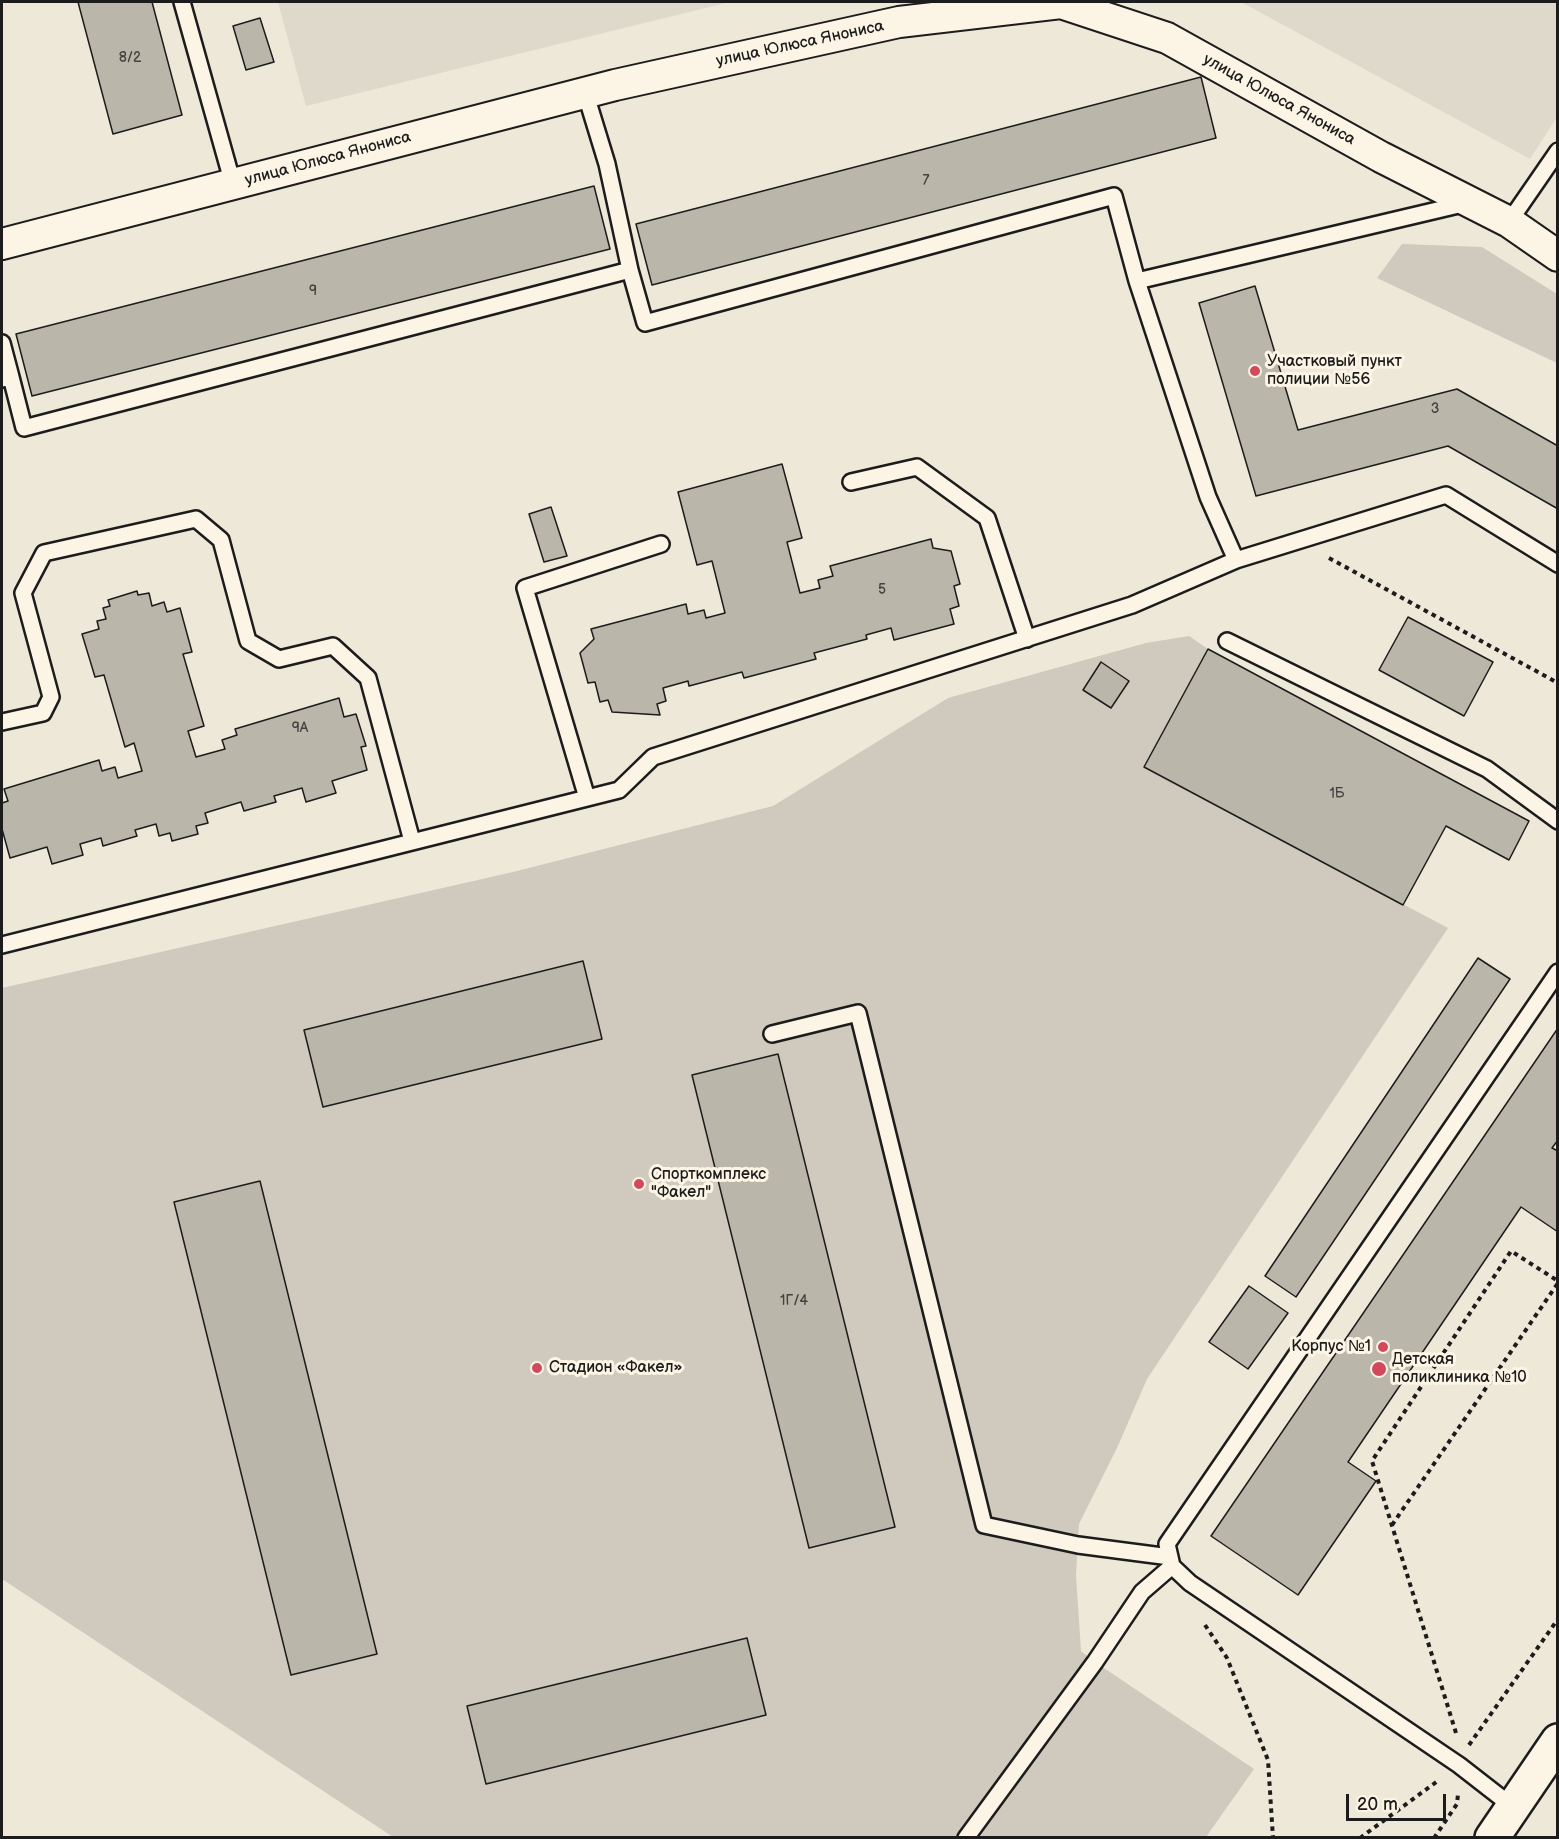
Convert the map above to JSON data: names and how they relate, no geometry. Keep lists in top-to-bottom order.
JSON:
{
  "streets": {
    "street": ["улица Юлюса Янониса"]
  },
  "places": [
    "Участковый пункт полиции №56",
    "Спорткомплекс \"Факел\"",
    "Корпус №1",
    "Стадион «Факел»",
    "Детская поликлиника №10"
  ],
  "house_numbers": [
    "8/2",
    "7",
    "9",
    "3",
    "5",
    "9А",
    "1Б",
    "1Г/4"
  ],
  "scale_bar": "20 m"
}
